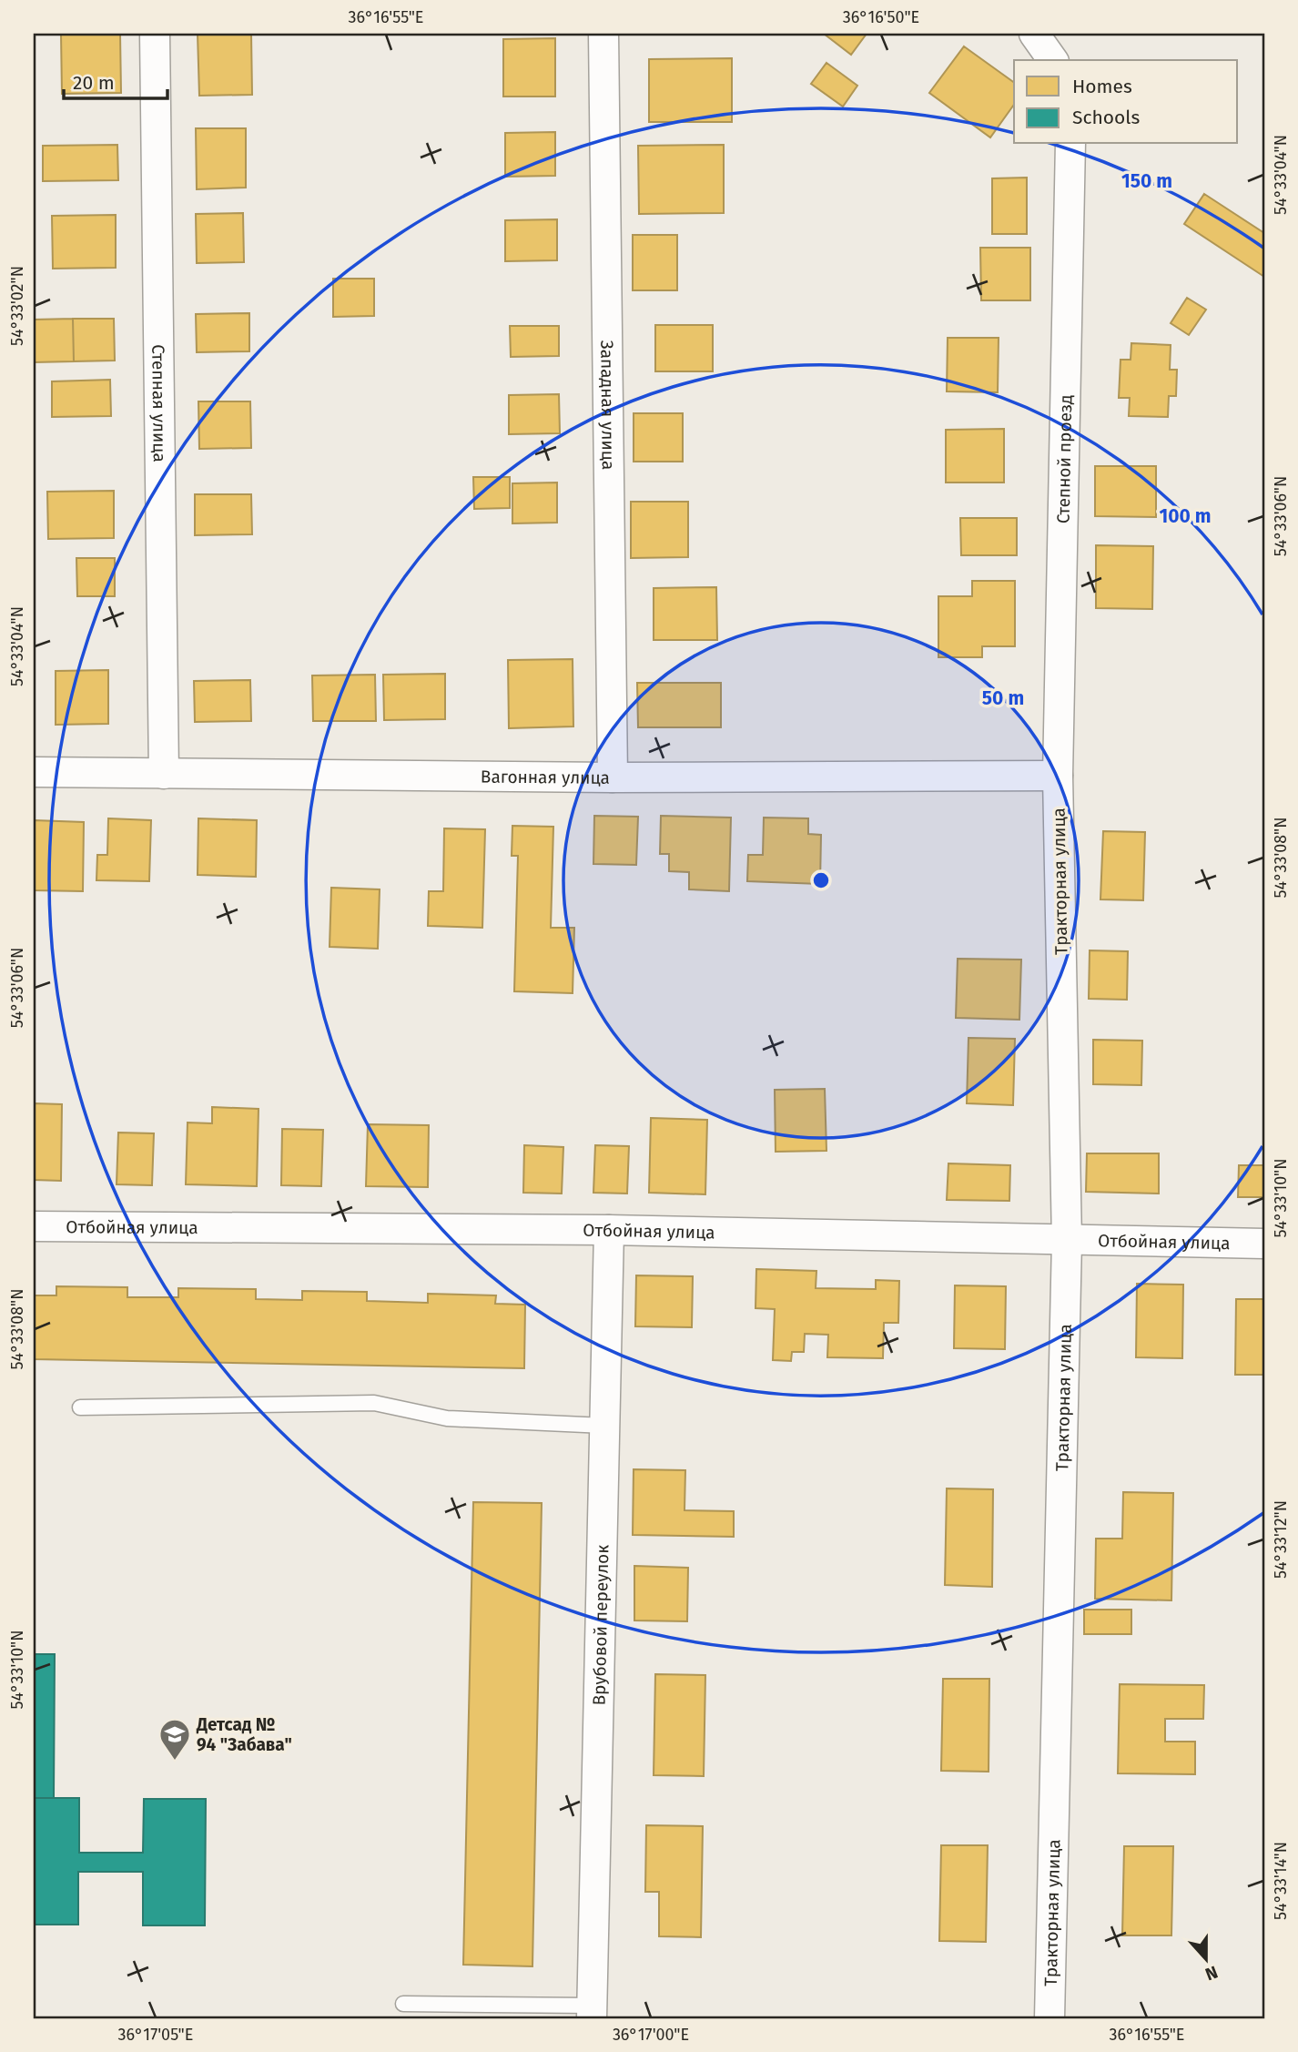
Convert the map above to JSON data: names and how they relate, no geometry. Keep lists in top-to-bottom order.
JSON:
{
  "streets": {
    "street": [
      "Степная улица",
      "Западная улица",
      "Степной проезд",
      "Вагонная улица",
      "Тракторная улица",
      "Отбойная улица",
      "Врубовой переулок"
    ]
  },
  "crossings": [
    ["Степная улица", "Вагонная улица"],
    ["Западная улица", "Вагонная улица"],
    ["Степной проезд", "Вагонная улица"],
    ["Степной проезд", "Тракторная улица"],
    ["Вагонная улица", "Тракторная улица"],
    ["Тракторная улица", "Отбойная улица"],
    ["Отбойная улица", "Врубовой переулок"]
  ],
  "places": {
    "school or university": ["Детсад № 94 \"Забава\""]
  },
  "legend": ["Homes", "Schools"],
  "scale_bar": "20 m",
  "north": "bottom",
  "coordinates": [
    "36°16'55\"E",
    "36°16'50\"E",
    "54°33'04\"N",
    "54°33'02\"N",
    "54°33'06\"N",
    "54°33'08\"N",
    "54°33'10\"N",
    "54°33'12\"N",
    "54°33'14\"N",
    "36°17'05\"E",
    "36°17'00\"E"
  ],
  "rings": ["150 m", "100 m", "50 m"]
}
